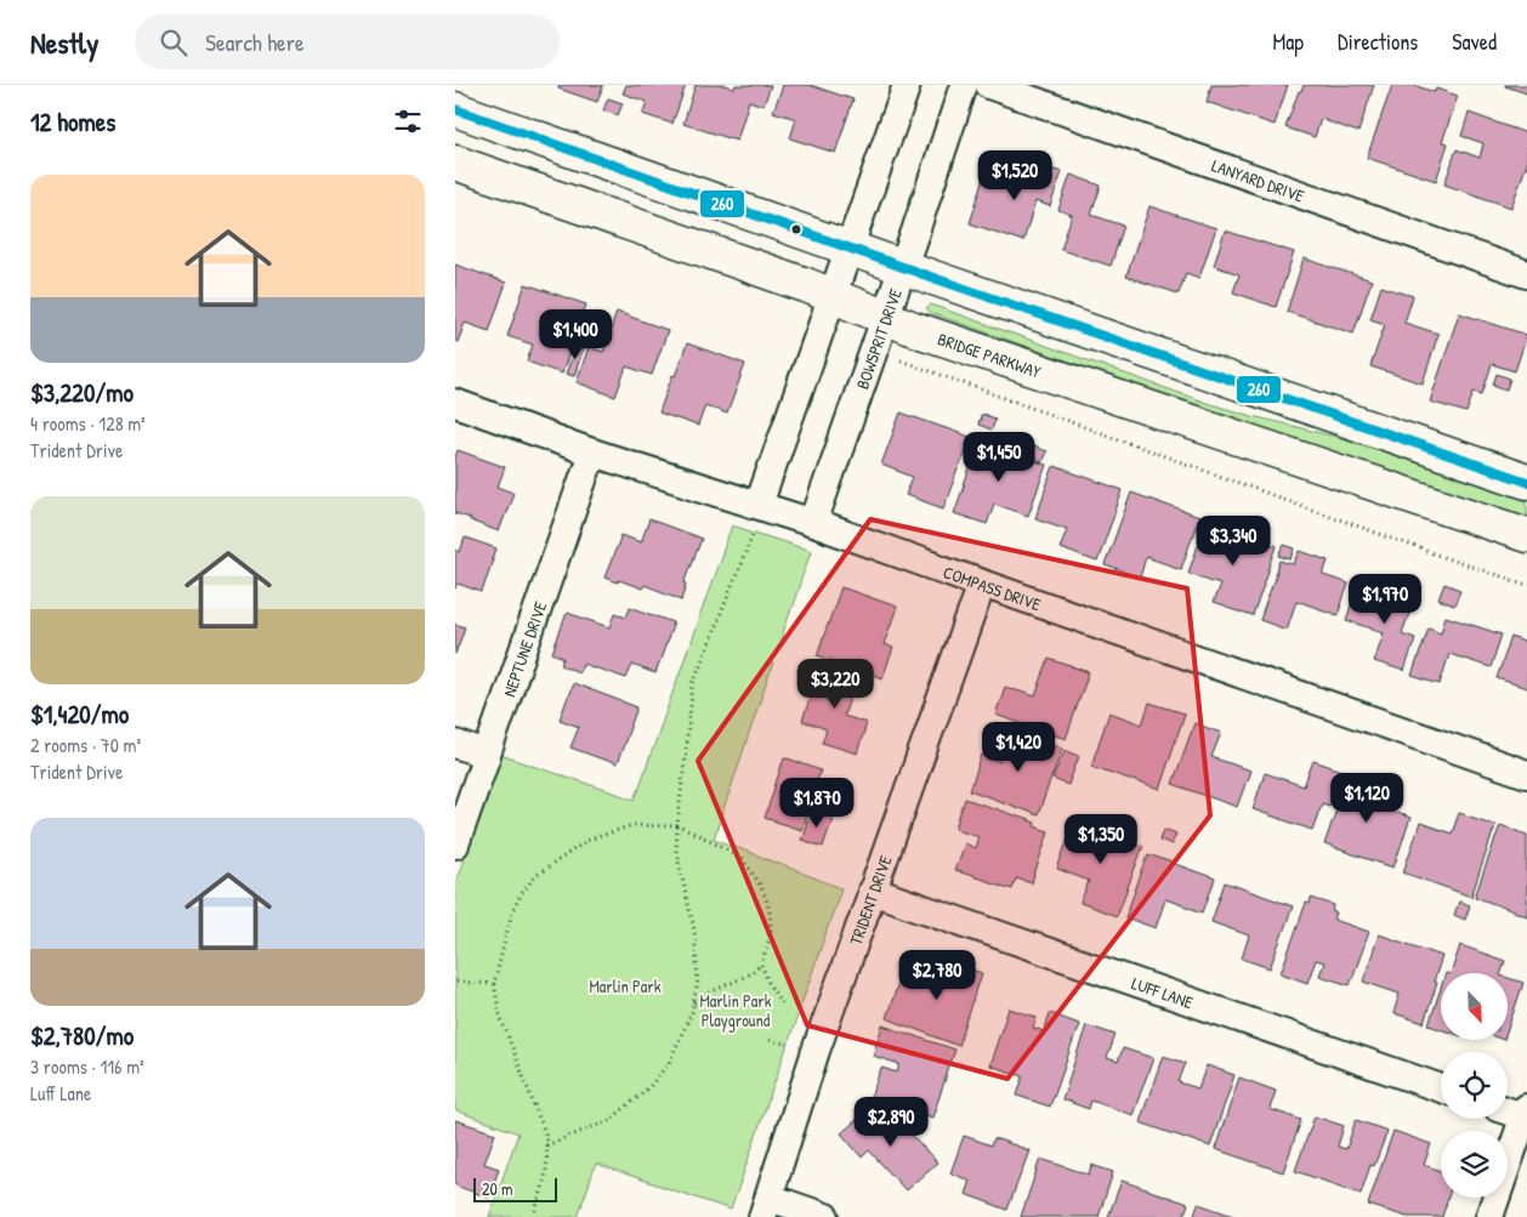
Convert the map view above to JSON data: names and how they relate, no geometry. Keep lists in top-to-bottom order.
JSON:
{
  "streets": {
    "street": [
      "LANYARD DRIVE",
      "BOWSPRIT DRIVE",
      "BRIDGE PARKWAY",
      "COMPASS DRIVE",
      "NEPTUNE DRIVE",
      "TRIDENT DRIVE",
      "LUFF LANE"
    ]
  },
  "crossings": [
    ["BOWSPRIT DRIVE", "BRIDGE PARKWAY"],
    ["BOWSPRIT DRIVE", "COMPASS DRIVE"],
    ["COMPASS DRIVE", "NEPTUNE DRIVE"],
    ["COMPASS DRIVE", "TRIDENT DRIVE"],
    ["TRIDENT DRIVE", "LUFF LANE"]
  ],
  "parks": ["Marlin Park", "Marlin Park Playground"],
  "lines": ["transit line 260"],
  "scale_bar": "20 m",
  "north": "bottom right",
  "page": {
    "header": "Nestly",
    "search": "Search here",
    "nav": ["Map", "Directions", "Saved"],
    "heading": "12 homes",
    "price": [
      "$1,520",
      "$1,400",
      "$1,450",
      "$3,340",
      "$1,970",
      "$3,220",
      "$1,420",
      "$1,120",
      "$1,870",
      "$1,350",
      "$2,780",
      "$2,890"
    ],
    "list": [
      {
        "name": "$3,220/mo",
        "note": "4 rooms · 128 m² · Trident Drive"
      },
      {
        "name": "$1,420/mo",
        "note": "2 rooms · 70 m² · Trident Drive"
      },
      {
        "name": "$2,780/mo",
        "note": "3 rooms · 116 m² · Luff Lane"
      }
    ],
    "scale": "20 m"
  }
}
